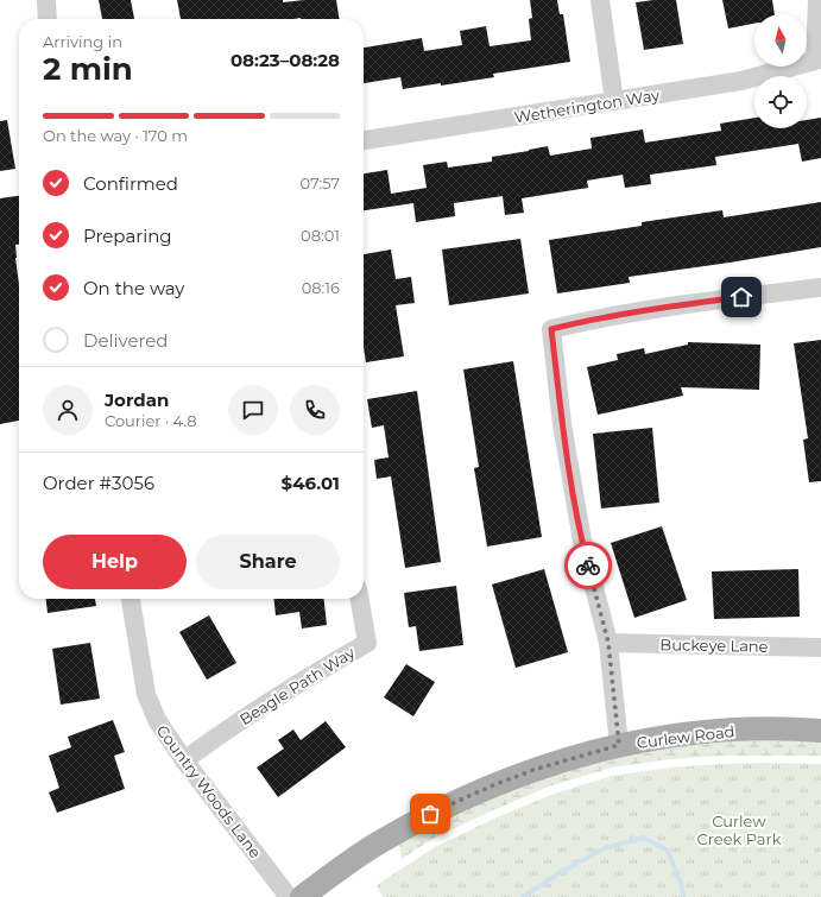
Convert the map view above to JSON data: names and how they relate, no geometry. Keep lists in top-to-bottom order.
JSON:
{
  "streets": {
    "main road": ["Curlew Road"],
    "street": [
      "Wetherington Way",
      "Buckeye Lane",
      "Beagle Path Way",
      "Country Woods Lane"
    ]
  },
  "crossings": [
    ["Beagle Path Way", "Country Woods Lane"]
  ],
  "parks": ["Curlew Creek Park"],
  "north": "top",
  "page": {
    "heading": ["2 min", "Arriving in", "08:23–08:28"],
    "panel": [
      "Jordan",
      "Courier · 4.8",
      "Order #3056",
      "$46.01"
    ],
    "bar": "On the way · 170 m",
    "list": [
      ["Confirmed", "07:57"],
      ["Preparing", "08:01"],
      ["On the way", "08:16"],
      "Delivered"
    ],
    "buttons": ["Help", "Share"]
  }
}
